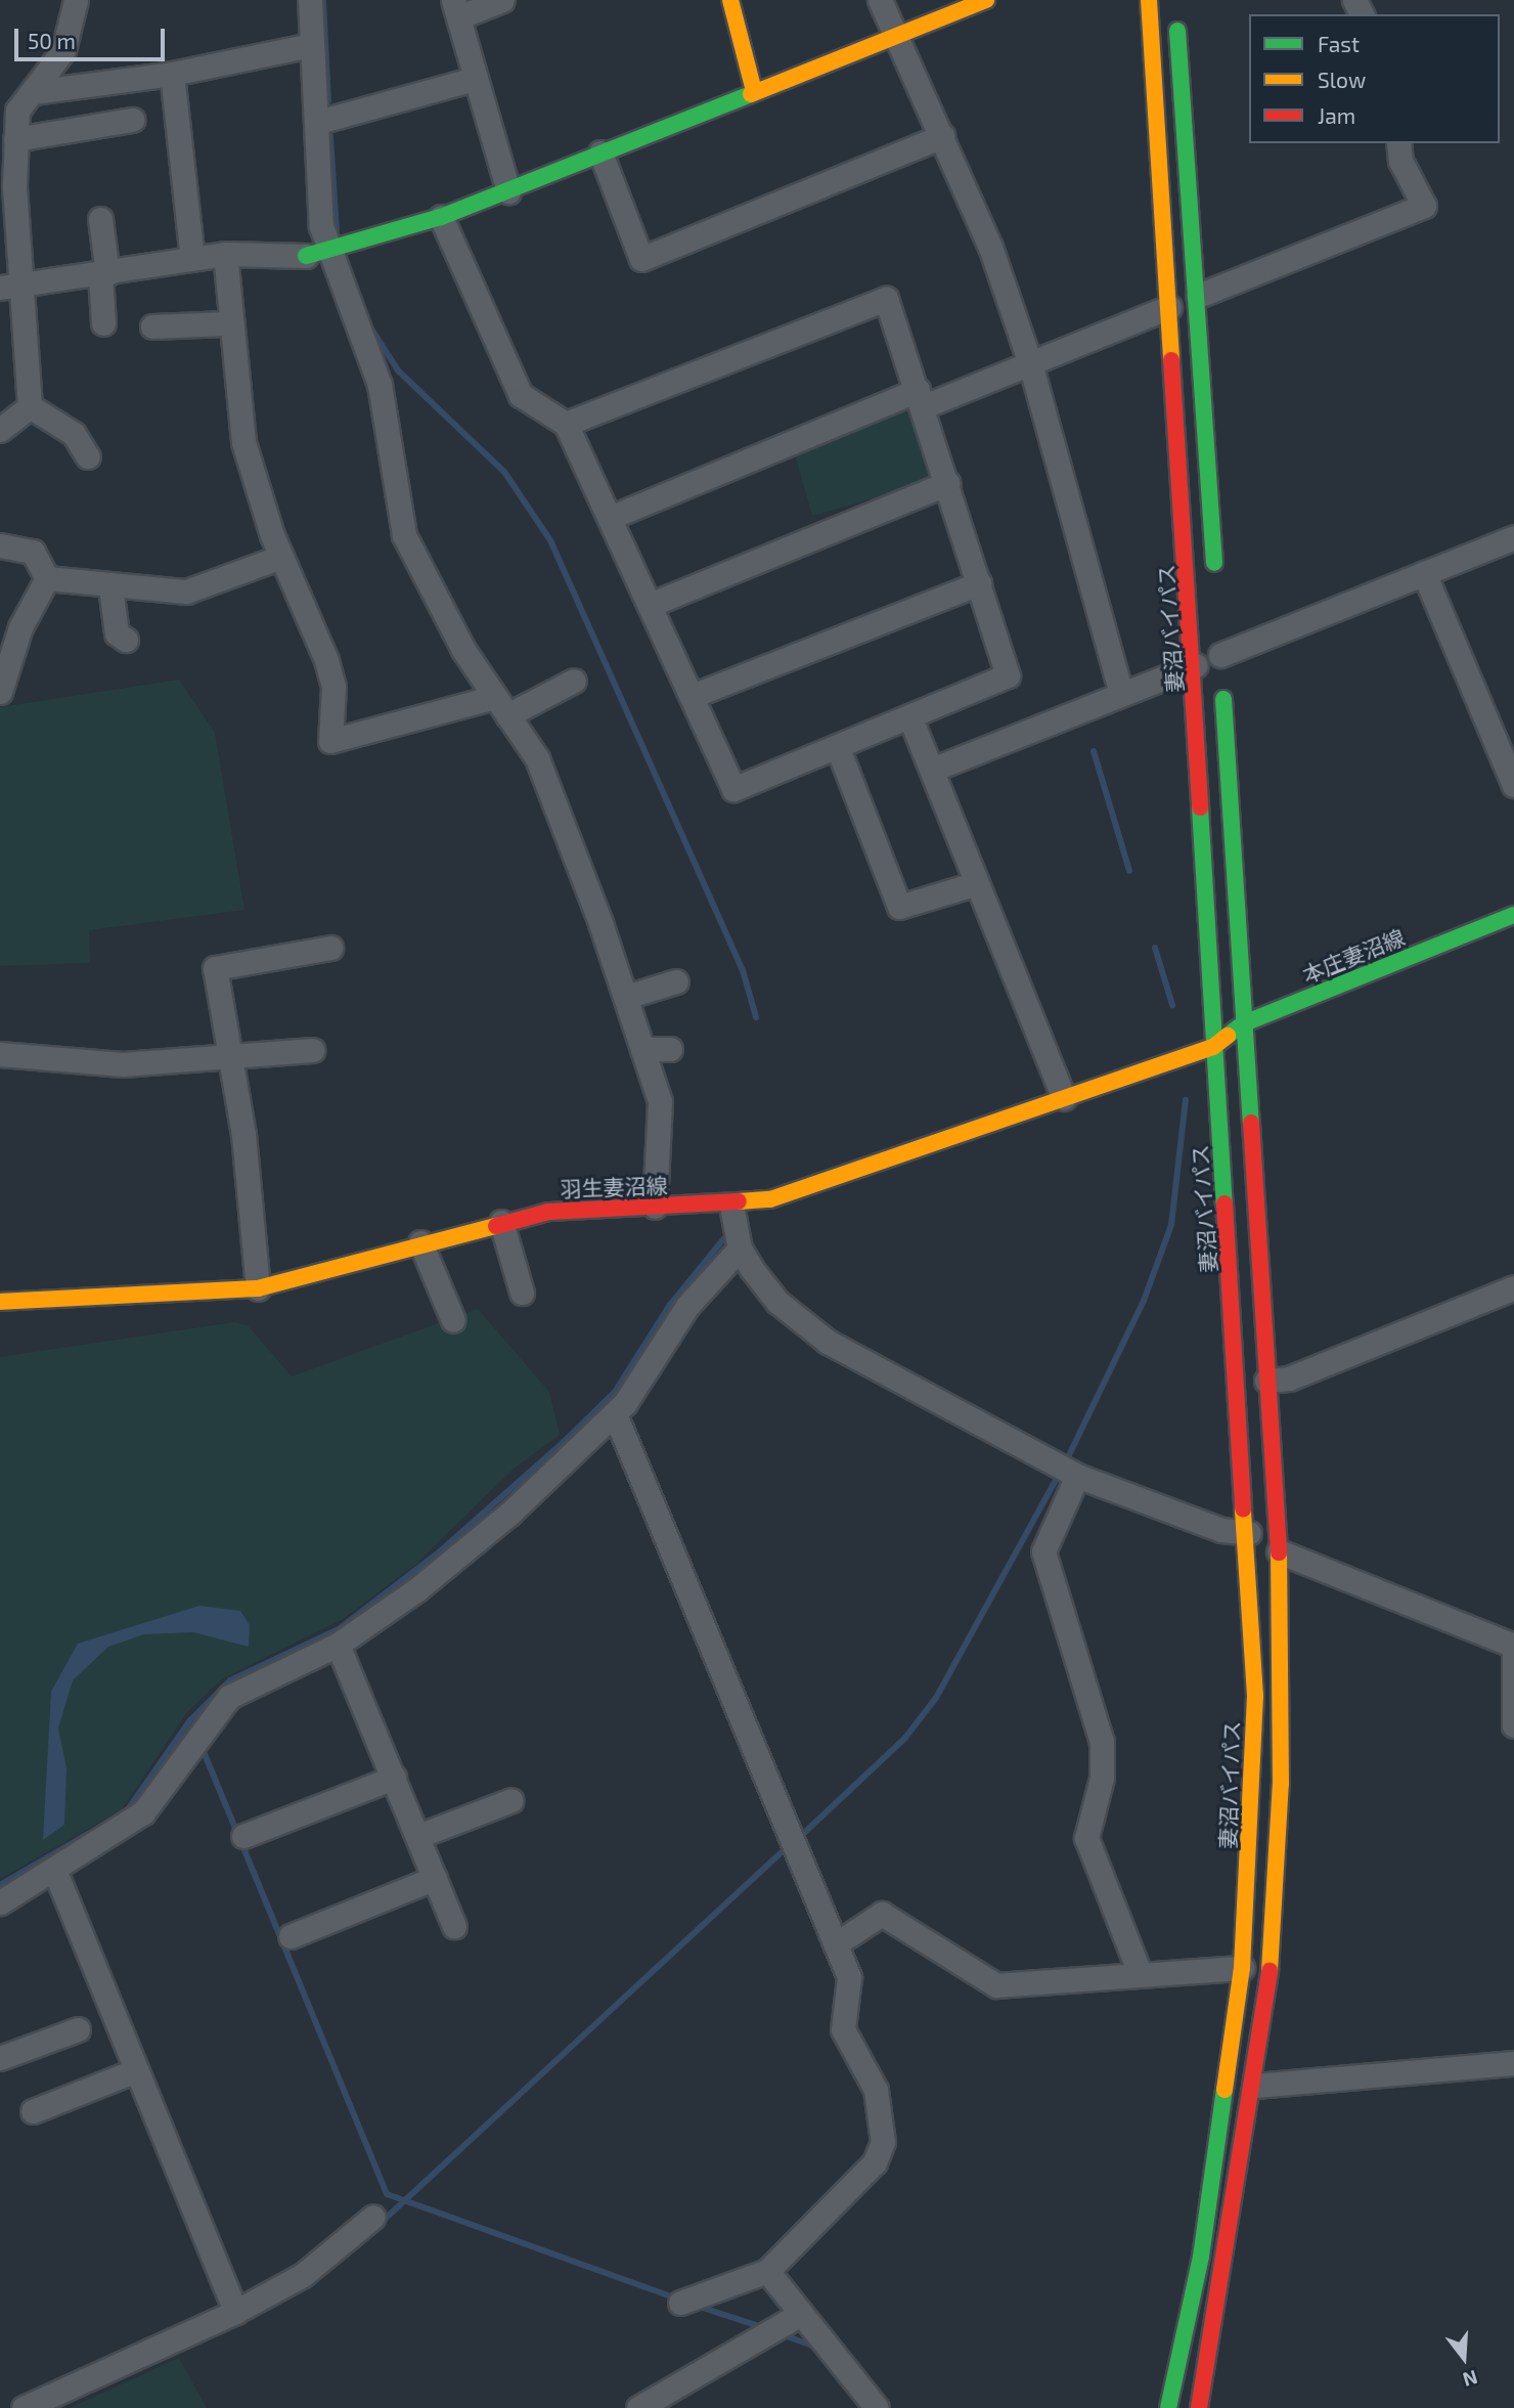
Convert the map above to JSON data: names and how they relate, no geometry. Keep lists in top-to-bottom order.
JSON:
{
  "streets": {
    "main road": ["妻沼バイパス", "本庄妻沼線", "羽生妻沼線"]
  },
  "crossings": [
    ["妻沼バイパス", "本庄妻沼線"],
    ["妻沼バイパス", "羽生妻沼線"],
    ["本庄妻沼線", "羽生妻沼線"]
  ],
  "legend": ["Fast", "Slow", "Jam"],
  "scale_bar": "50 m",
  "north": "bottom"
}
